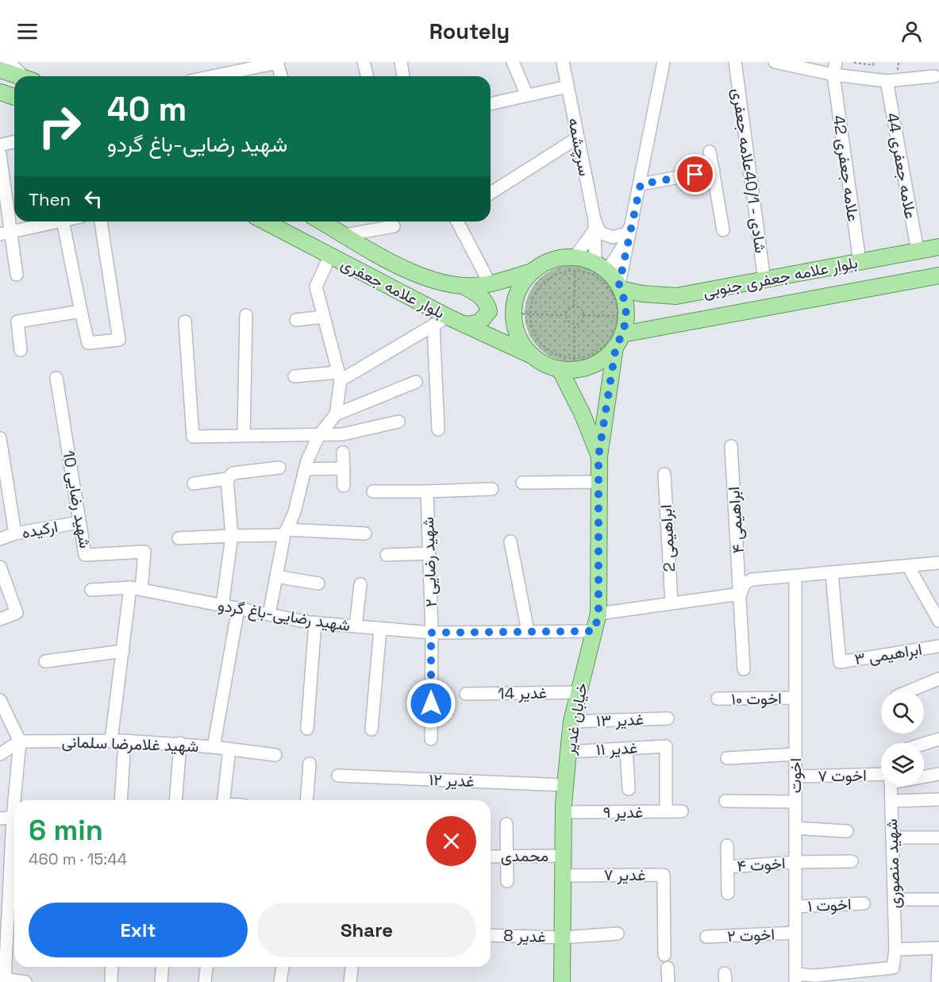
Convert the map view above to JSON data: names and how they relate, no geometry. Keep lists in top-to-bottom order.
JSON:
{
  "streets": {
    "main road": ["بلوار علامه جعفری جنوبی", "بلوار علامه جعفری", "خیابان غدیر"],
    "street": [
      "سرچشمه",
      "علامه جعفری 44",
      "علامه جعفری 42",
      "شادی - 40/1علامه جعفری",
      "شهید رضایی 10",
      "ابراهیمی ۴",
      "ارکیده",
      "ابراهیمی 2",
      "شهید رضایی ۲",
      "شهید رضایی-باغ گردو",
      "ابراهیمی ۳",
      "غدیر 14",
      "اخوت ۱۰",
      "غدیر ۱۳",
      "شهید غلامرضا سلمانی",
      "غدیر ۱۱",
      "اخوت",
      "اخوت ۷",
      "غدیر ۱۲",
      "غدیر ۹",
      "محمدی",
      "شهید منصوری",
      "اخوت ۴",
      "غدیر ۷",
      "اخوت ۱",
      "اخوت ۲",
      "غدیر 8"
    ]
  },
  "crossings": [
    ["علامه جعفری 44", "بلوار علامه جعفری جنوبی"],
    ["علامه جعفری 42", "بلوار علامه جعفری جنوبی"],
    ["شادی - 40/1علامه جعفری", "بلوار علامه جعفری جنوبی"],
    ["شهید رضایی 10", "ارکیده"],
    ["شهید رضایی 10", "شهید رضایی-باغ گردو"],
    ["شهید رضایی ۲", "شهید رضایی-باغ گردو"],
    ["شهید رضایی-باغ گردو", "خیابان غدیر"],
    ["شهید رضایی-باغ گردو", "شهید غلامرضا سلمانی"],
    ["غدیر 14", "خیابان غدیر"],
    ["اخوت ۱۰", "اخوت"],
    ["خیابان غدیر", "غدیر ۱۳"],
    ["خیابان غدیر", "غدیر ۱۱"],
    ["خیابان غدیر", "غدیر ۱۲"],
    ["خیابان غدیر", "غدیر ۹"],
    ["خیابان غدیر", "محمدی"],
    ["خیابان غدیر", "غدیر ۷"],
    ["خیابان غدیر", "غدیر 8"],
    ["غدیر ۱۱", "غدیر ۹"],
    ["اخوت", "اخوت ۷"],
    ["اخوت", "اخوت ۴"],
    ["اخوت", "اخوت ۱"],
    ["اخوت", "اخوت ۲"]
  ],
  "page": {
    "header": "Routely",
    "turn": ["40 m", "شهید رضایی-باغ گردو"],
    "then": "Then",
    "heading": ["6 min", "460 m · 15:44"],
    "buttons": ["Exit", "Share"]
  }
}
